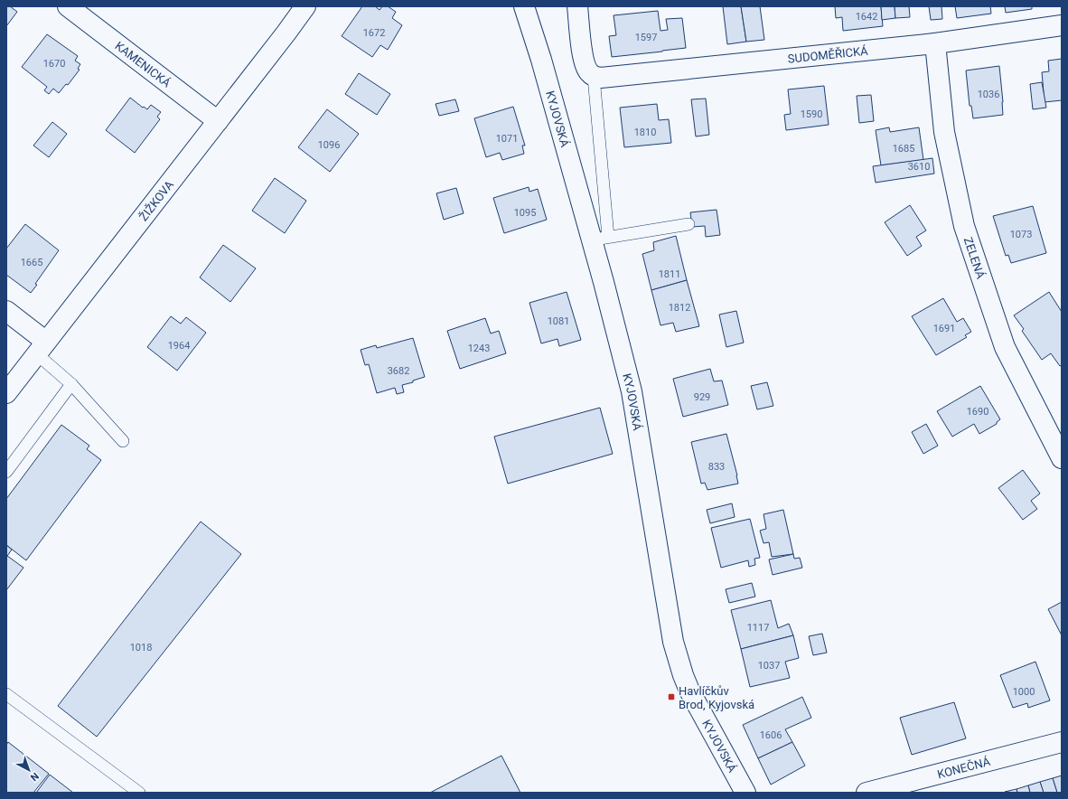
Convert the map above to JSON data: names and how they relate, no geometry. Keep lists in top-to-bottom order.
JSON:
{
  "streets": {
    "street": [
      "SUDOMĚŘICKÁ",
      "KAMENICKÁ",
      "KYJOVSKÁ",
      "ŽIŽKOVA",
      "ZELENÁ",
      "KONEČNÁ"
    ]
  },
  "crossings": [
    ["SUDOMĚŘICKÁ", "ZELENÁ"],
    ["KAMENICKÁ", "ŽIŽKOVA"]
  ],
  "places": {
    "transit": ["Havlíčkův Brod, Kyjovská"]
  },
  "house_numbers": [
    "1642",
    "1672",
    "1597",
    "1670",
    "1036",
    "1590",
    "1810",
    "1071",
    "1096",
    "1685",
    "3610",
    "1095",
    "1073",
    "1665",
    "1811",
    "1812",
    "1081",
    "1691",
    "1964",
    "1243",
    "3682",
    "929",
    "1690",
    "833",
    "1117",
    "1018",
    "1037",
    "1000",
    "1606"
  ],
  "north": "bottom right"
}
